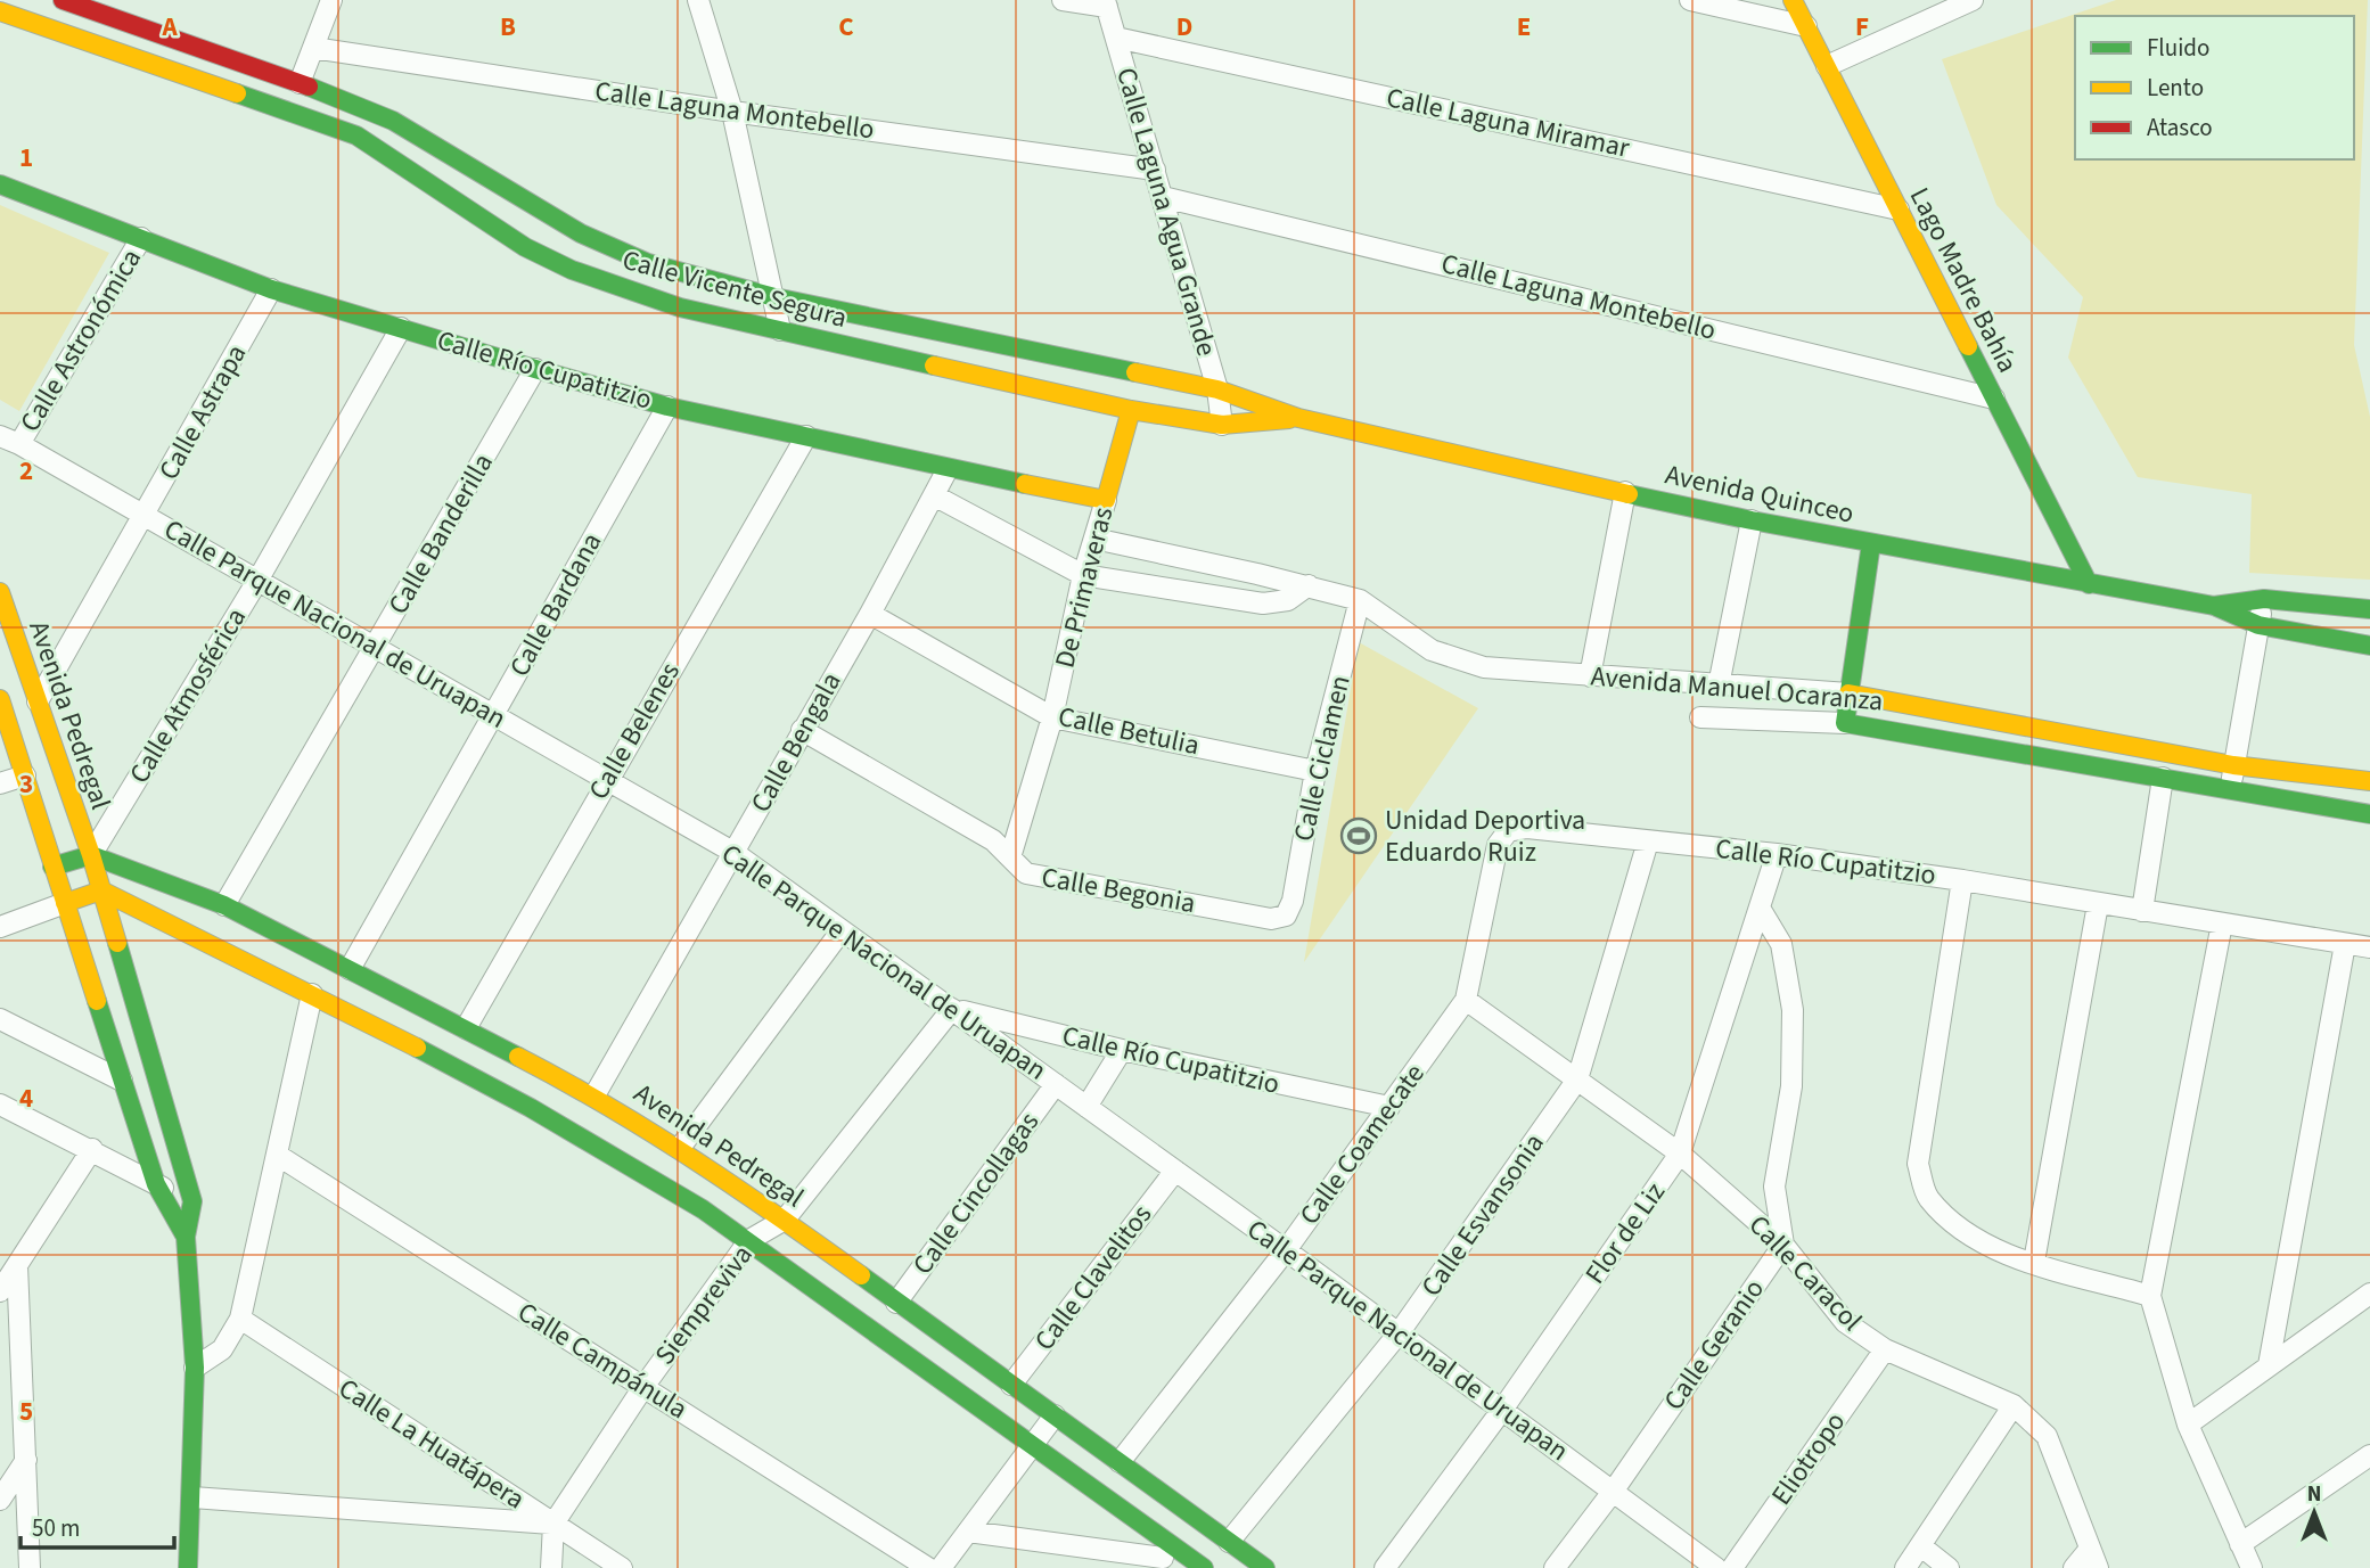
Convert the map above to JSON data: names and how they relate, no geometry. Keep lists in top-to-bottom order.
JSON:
{
  "streets": {
    "street": [
      "Calle Laguna Montebello",
      "Calle Laguna Miramar",
      "Calle Laguna Agua Grande",
      "Lago Madre Bahía",
      "Calle Vicente Segura",
      "Calle Astronómica",
      "Calle Río Cupatitzio",
      "Calle Astrapa",
      "Avenida Quinceo",
      "Calle Banderilla",
      "De Primaveras",
      "Calle Bardana",
      "Calle Parque Nacional de Uruapan",
      "Avenida Manuel Ocaranza",
      "Calle Atmosférica",
      "Avenida Pedregal",
      "Calle Belenes",
      "Calle Betulia",
      "Calle Bengala",
      "Calle Ciclamen",
      "Calle Begonia",
      "Calle Coamecate",
      "Calle Cincollagas",
      "Calle Esvansonia",
      "Flor de Liz",
      "Calle Caracol",
      "Calle Clavelitos",
      "Siempreviva",
      "Calle Geranio",
      "Calle Campánula",
      "Calle La Huatápera",
      "Eliotropo"
    ]
  },
  "crossings": [
    ["Calle Laguna Montebello", "Calle Laguna Agua Grande"],
    ["Calle Laguna Montebello", "Lago Madre Bahía"],
    ["Calle Laguna Miramar", "Calle Laguna Agua Grande"],
    ["Calle Laguna Miramar", "Lago Madre Bahía"],
    ["Calle Laguna Agua Grande", "Calle Vicente Segura"],
    ["Calle Laguna Agua Grande", "Avenida Quinceo"],
    ["Lago Madre Bahía", "Avenida Quinceo"],
    ["Calle Vicente Segura", "Avenida Quinceo"],
    ["Calle Vicente Segura", "De Primaveras"],
    ["Calle Astronómica", "Calle Río Cupatitzio"],
    ["Calle Astronómica", "Calle Parque Nacional de Uruapan"],
    ["Calle Río Cupatitzio", "Calle Astrapa"],
    ["Calle Río Cupatitzio", "Calle Banderilla"],
    ["Calle Río Cupatitzio", "De Primaveras"],
    ["Calle Río Cupatitzio", "Calle Bardana"],
    ["Calle Río Cupatitzio", "Calle Parque Nacional de Uruapan"],
    ["Calle Río Cupatitzio", "Calle Atmosférica"],
    ["Calle Río Cupatitzio", "Calle Belenes"],
    ["Calle Río Cupatitzio", "Calle Bengala"],
    ["Calle Río Cupatitzio", "Calle Coamecate"],
    ["Calle Río Cupatitzio", "Calle Esvansonia"],
    ["Calle Río Cupatitzio", "Flor de Liz"],
    ["Calle Astrapa", "Calle Parque Nacional de Uruapan"],
    ["Calle Astrapa", "Avenida Pedregal"],
    ["Calle Banderilla", "Calle Parque Nacional de Uruapan"],
    ["Calle Banderilla", "Avenida Pedregal"],
    ["De Primaveras", "Avenida Manuel Ocaranza"],
    ["De Primaveras", "Calle Betulia"],
    ["De Primaveras", "Calle Begonia"],
    ["Calle Bardana", "Calle Parque Nacional de Uruapan"],
    ["Calle Bardana", "Avenida Pedregal"],
    ["Calle Parque Nacional de Uruapan", "Calle Atmosférica"],
    ["Calle Parque Nacional de Uruapan", "Calle Belenes"],
    ["Calle Parque Nacional de Uruapan", "Calle Bengala"],
    ["Calle Parque Nacional de Uruapan", "Calle Coamecate"],
    ["Calle Parque Nacional de Uruapan", "Calle Cincollagas"],
    ["Calle Parque Nacional de Uruapan", "Calle Esvansonia"],
    ["Calle Parque Nacional de Uruapan", "Flor de Liz"],
    ["Calle Parque Nacional de Uruapan", "Calle Clavelitos"],
    ["Calle Parque Nacional de Uruapan", "Calle Geranio"],
    ["Avenida Manuel Ocaranza", "Calle Ciclamen"],
    ["Calle Atmosférica", "Avenida Pedregal"],
    ["Avenida Pedregal", "Calle Belenes"],
    ["Avenida Pedregal", "Calle Bengala"],
    ["Avenida Pedregal", "Calle Coamecate"],
    ["Avenida Pedregal", "Calle Cincollagas"],
    ["Avenida Pedregal", "Calle Esvansonia"],
    ["Avenida Pedregal", "Calle Clavelitos"],
    ["Avenida Pedregal", "Siempreviva"],
    ["Calle Betulia", "Calle Bengala"],
    ["Calle Betulia", "Calle Ciclamen"],
    ["Calle Bengala", "Calle Begonia"],
    ["Calle Ciclamen", "Calle Begonia"],
    ["Calle Coamecate", "Calle Caracol"],
    ["Calle Esvansonia", "Calle Caracol"],
    ["Flor de Liz", "Calle Caracol"],
    ["Calle Caracol", "Calle Geranio"],
    ["Calle Caracol", "Eliotropo"],
    ["Siempreviva", "Calle Campánula"],
    ["Siempreviva", "Calle La Huatápera"]
  ],
  "places": {
    "sports": ["Unidad Deportiva Eduardo Ruiz"]
  },
  "legend": ["Fluido", "Lento", "Atasco"],
  "scale_bar": "50 m",
  "north": "top",
  "grid": {
    "columns": [
      "A",
      "B",
      "C",
      "D",
      "E",
      "F"
    ],
    "rows": [
      "1",
      "2",
      "3",
      "4",
      "5"
    ]
  }
}
